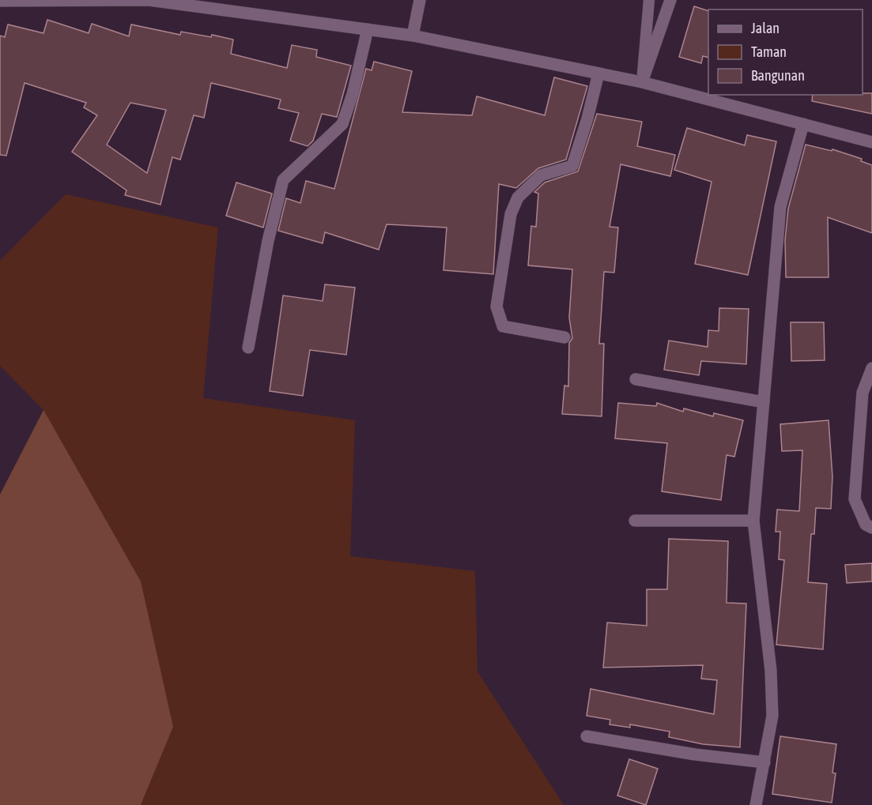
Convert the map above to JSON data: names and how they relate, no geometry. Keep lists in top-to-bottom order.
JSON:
{
  "legend": ["Jalan", "Taman", "Bangunan"]
}
